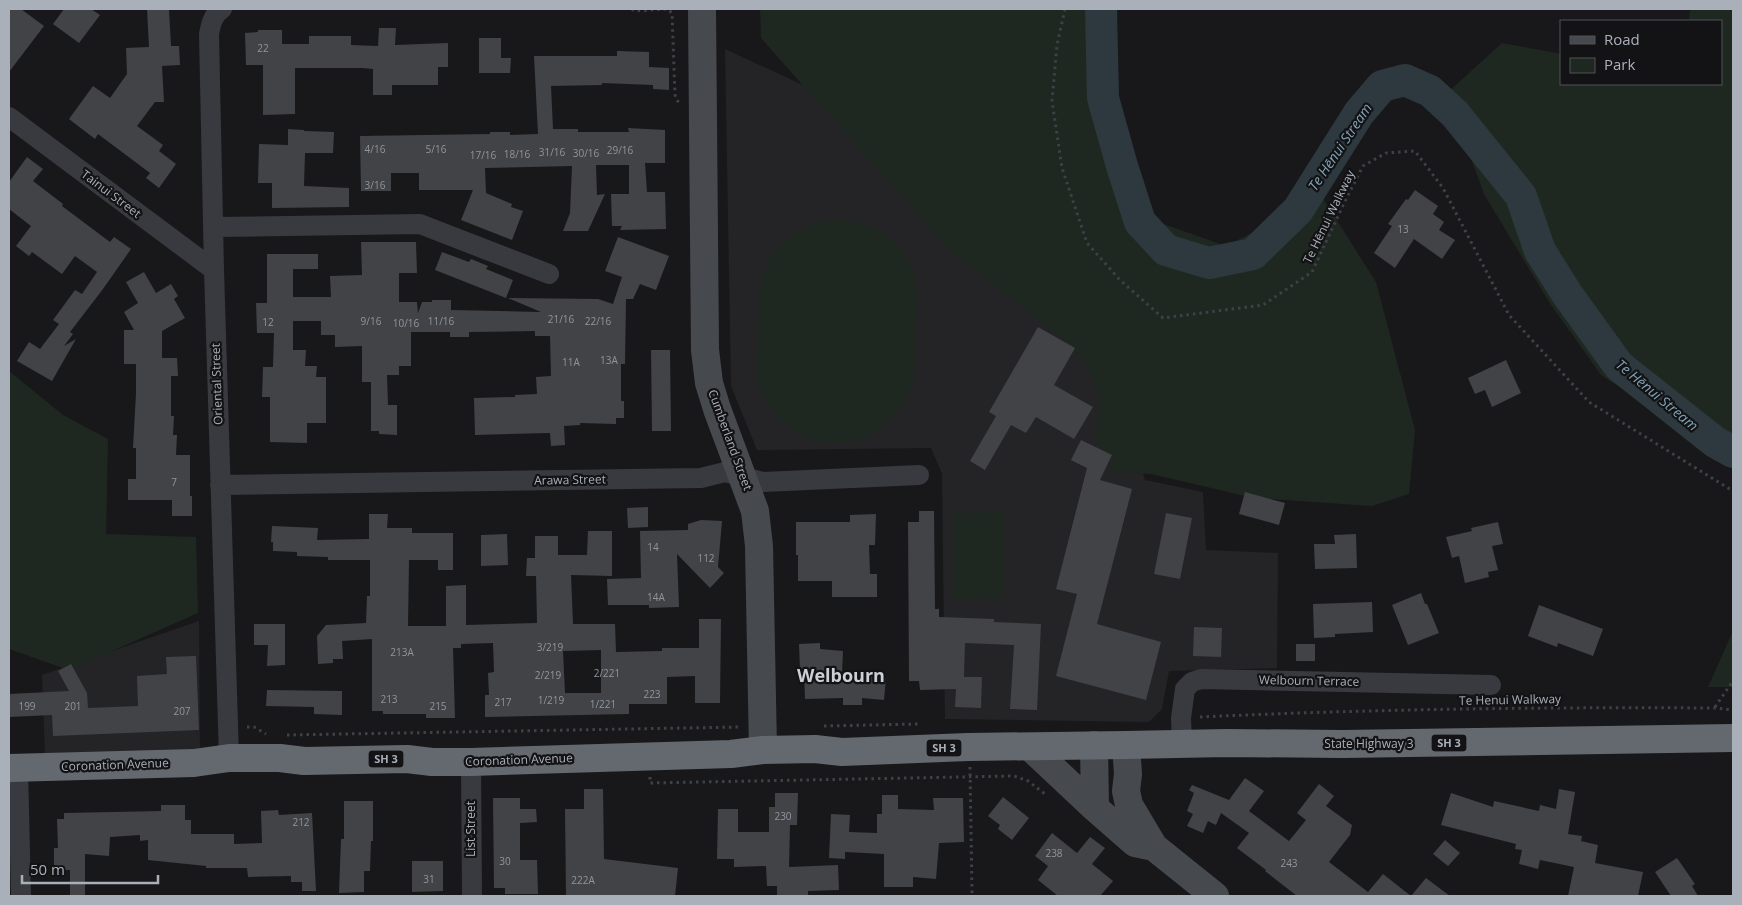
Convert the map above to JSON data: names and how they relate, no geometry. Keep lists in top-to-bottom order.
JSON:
{
  "streets": {
    "highway": ["SH 3", "State Highway 3", "Coronation Avenue"],
    "main road": ["Cumberland Street"],
    "street": [
      "Tainui Street",
      "Oriental Street",
      "Arawa Street",
      "Welbourn Terrace",
      "List Street"
    ],
    "path": ["Te Hēnui Walkway", "Te Henui Walkway"]
  },
  "crossings": [
    ["Tainui Street", "Oriental Street"],
    ["Oriental Street", "Arawa Street"],
    ["Oriental Street", "Coronation Avenue"],
    ["Cumberland Street", "Arawa Street"],
    ["Cumberland Street", "Coronation Avenue"],
    ["Welbourn Terrace", "State Highway 3"],
    ["State Highway 3", "Coronation Avenue"],
    ["Coronation Avenue", "List Street"]
  ],
  "districts": ["Welbourn"],
  "water": ["Te Hēnui Stream"],
  "house_numbers": [
    "22",
    "4/16",
    "5/16",
    "29/16",
    "31/16",
    "30/16",
    "18/16",
    "17/16",
    "3/16",
    "13",
    "21/16",
    "9/16",
    "11/16",
    "22/16",
    "12",
    "10/16",
    "13A",
    "11A",
    "7",
    "14",
    "112",
    "14A",
    "3/219",
    "213A",
    "2/221",
    "2/219",
    "223",
    "213",
    "1/219",
    "217",
    "1/221",
    "199",
    "201",
    "215",
    "207",
    "230",
    "212",
    "238",
    "30",
    "243",
    "31",
    "222A"
  ],
  "legend": ["Road", "Park"],
  "scale_bar": "50 m"
}
